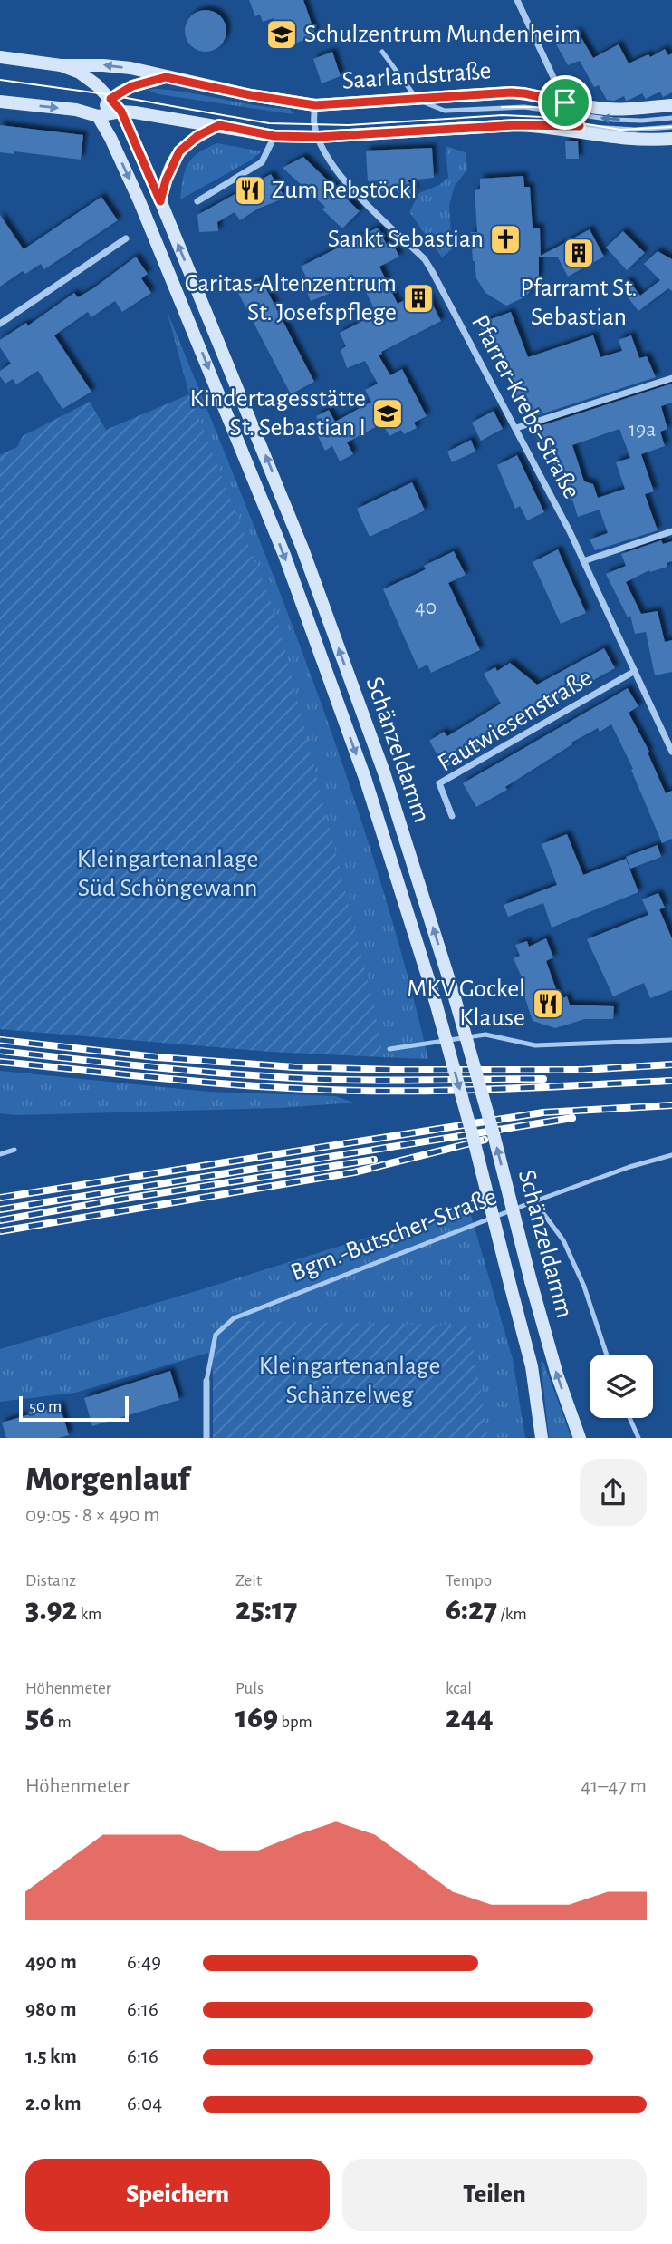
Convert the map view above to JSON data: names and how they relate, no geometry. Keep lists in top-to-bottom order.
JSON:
{
  "streets": {
    "main road": ["Saarlandstraße", "Schänzeldamm"],
    "street": ["Pfarrer-Krebs-Straße", "Fautwiesenstraße"],
    "lane": ["Bgm.-Butscher-Straße"]
  },
  "crossings": [
    ["Saarlandstraße", "Pfarrer-Krebs-Straße"],
    ["Saarlandstraße", "Schänzeldamm"],
    ["Pfarrer-Krebs-Straße", "Fautwiesenstraße"]
  ],
  "parks": ["Kleingartenanlage Süd Schöngewann", "Kleingartenanlage Schänzelweg"],
  "places": {
    "school or university": ["Schulzentrum Mundenheim", "Kindertagesstätte St. Sebastian I"],
    "restaurant": ["Zum Rebstöckl", "MKV Gockel Klause"],
    "church": ["Sankt Sebastian"],
    "building": ["Pfarramt St. Sebastian", "Caritas-Altenzentrum St. Josefspflege"]
  },
  "house_numbers": ["19a", "40"],
  "scale_bar": "50 m",
  "page": {
    "scale": "50 m",
    "heading": ["Morgenlauf", "09:05 · 8 × 490 m"],
    "stats": [
      ["Distanz", "3.92 km"],
      ["Zeit", "25:17"],
      ["Tempo", "6:27 /km"],
      ["Höhenmeter", "56 m"],
      ["Puls", "169 bpm"],
      ["kcal", "244"]
    ],
    "chart": ["Höhenmeter", "41–47 m"],
    "list": [
      {
        "name": "490 m",
        "note": "6:49"
      },
      {
        "name": "980 m",
        "note": "6:16"
      },
      {
        "name": "1.5 km",
        "note": "6:16"
      },
      {
        "name": "2.0 km",
        "note": "6:04"
      }
    ],
    "buttons": ["Speichern", "Teilen"]
  }
}
